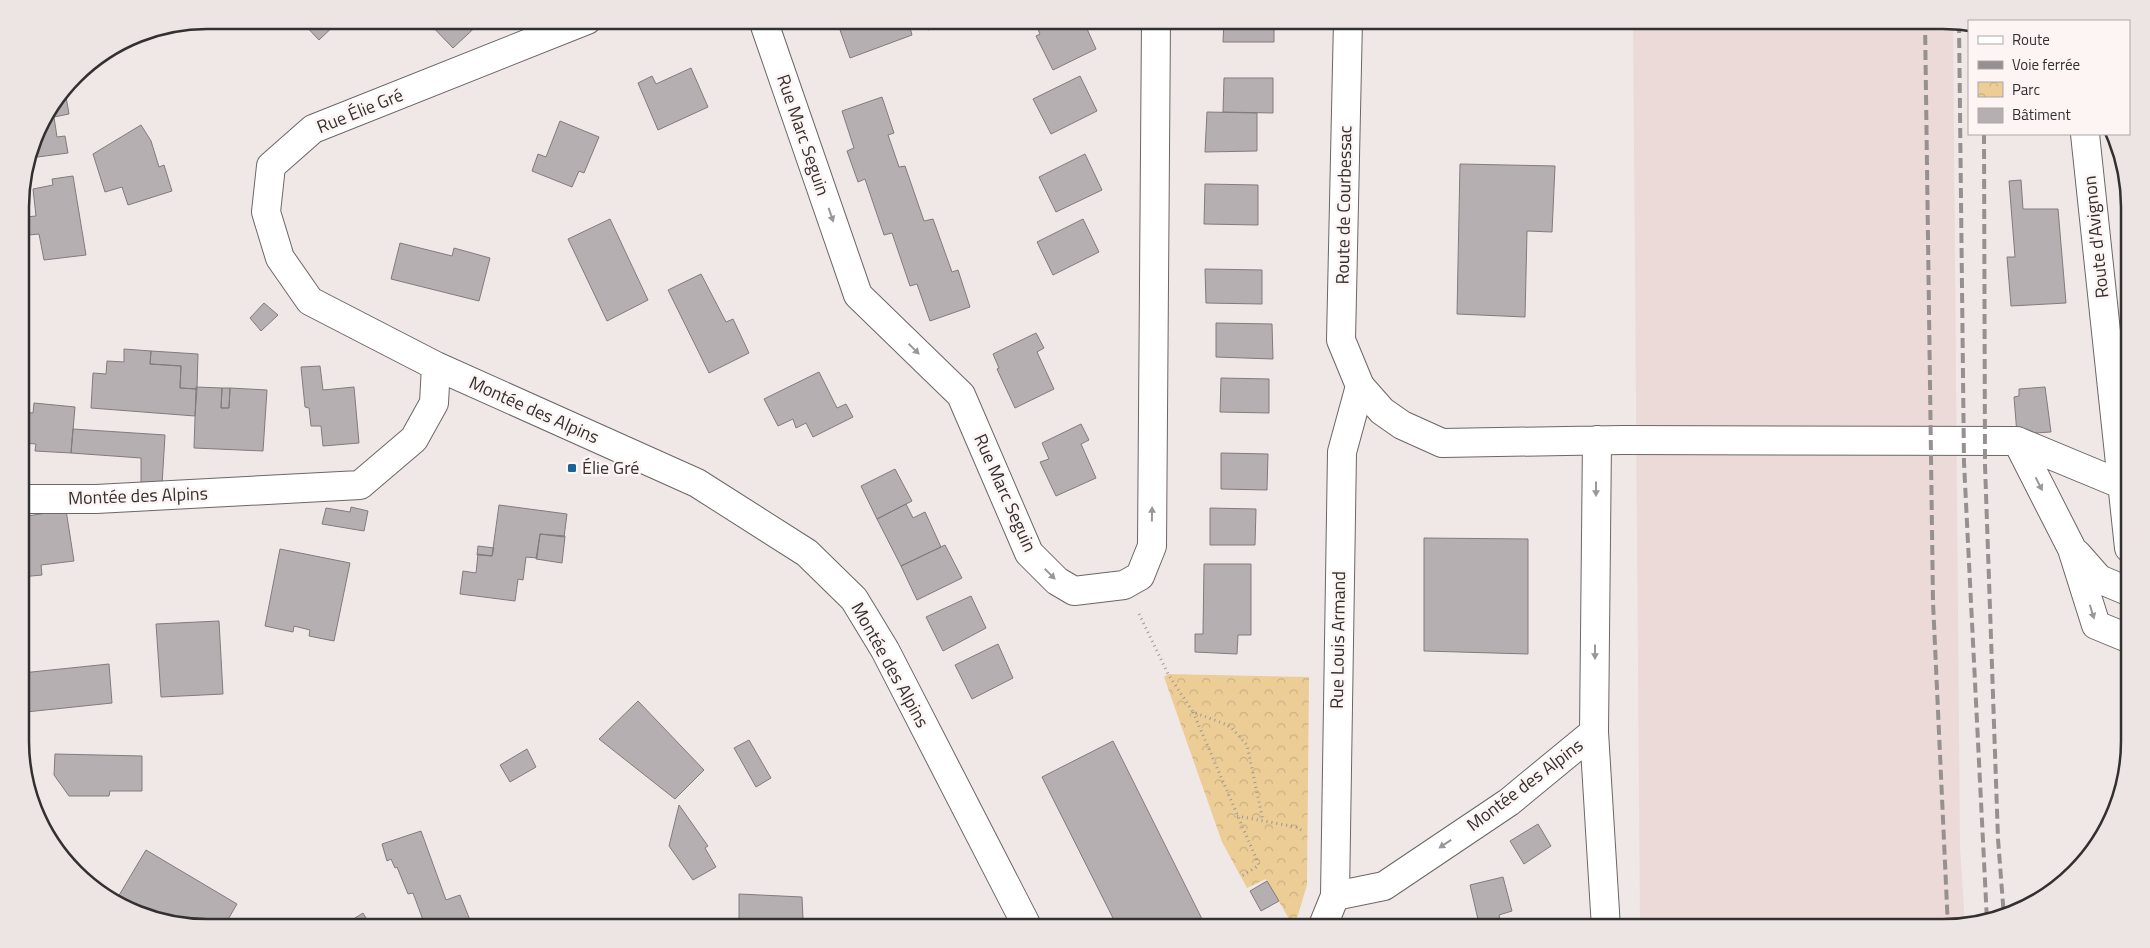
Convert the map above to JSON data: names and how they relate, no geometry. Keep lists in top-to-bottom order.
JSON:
{
  "streets": {
    "street": [
      "Rue Élie Gré",
      "Rue Marc Seguin",
      "Route de Courbessac",
      "Route d'Avignon",
      "Montée des Alpins",
      "Rue Louis Armand"
    ]
  },
  "crossings": [
    ["Rue Élie Gré", "Montée des Alpins"],
    ["Route de Courbessac", "Montée des Alpins"],
    ["Route de Courbessac", "Rue Louis Armand"],
    ["Montée des Alpins", "Rue Louis Armand"]
  ],
  "one_way": ["Rue Marc Seguin"],
  "places": {
    "transit": ["Élie Gré"]
  },
  "legend": [
    "Route",
    "Voie ferrée",
    "Parc",
    "Bâtiment"
  ]
}
